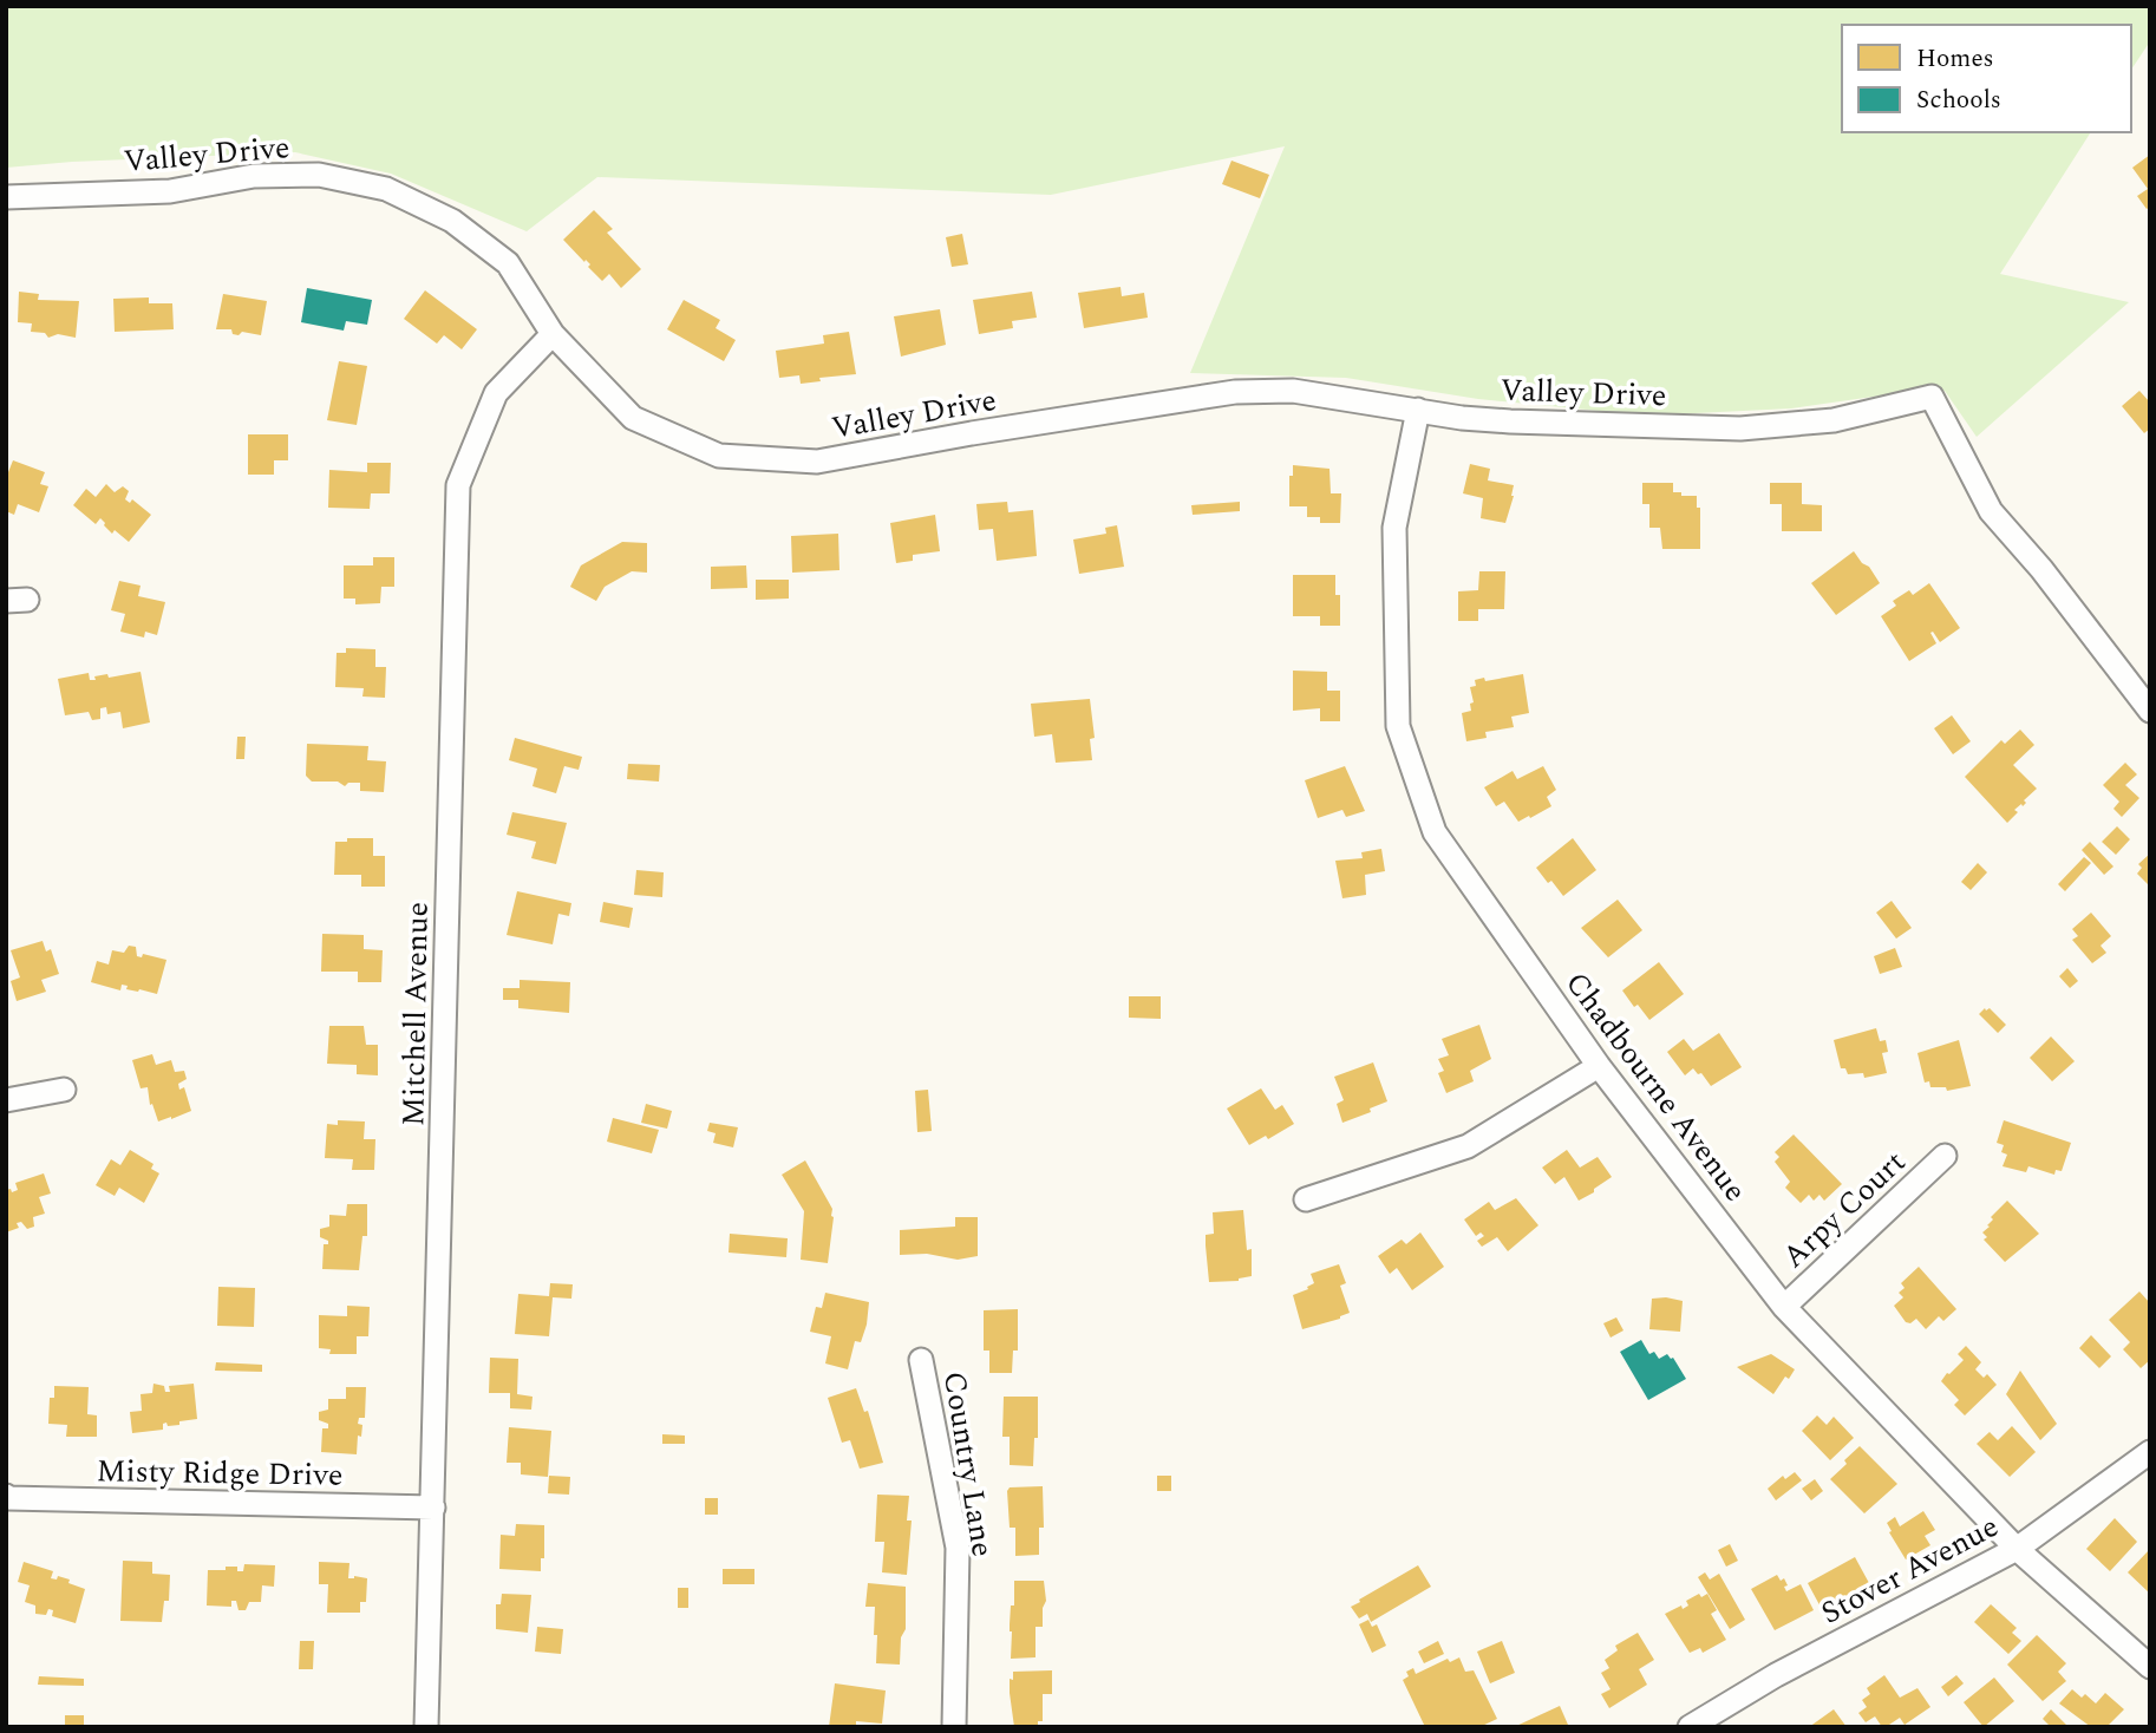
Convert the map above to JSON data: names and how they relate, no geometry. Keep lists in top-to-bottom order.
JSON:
{
  "streets": {
    "street": [
      "Valley Drive",
      "Mitchell Avenue",
      "Chadbourne Avenue",
      "Arpy Court",
      "Country Lane",
      "Misty Ridge Drive",
      "Stover Avenue"
    ]
  },
  "crossings": [
    ["Valley Drive", "Mitchell Avenue"],
    ["Valley Drive", "Chadbourne Avenue"],
    ["Mitchell Avenue", "Misty Ridge Drive"],
    ["Chadbourne Avenue", "Arpy Court"],
    ["Chadbourne Avenue", "Stover Avenue"]
  ],
  "legend": ["Homes", "Schools"]
}
